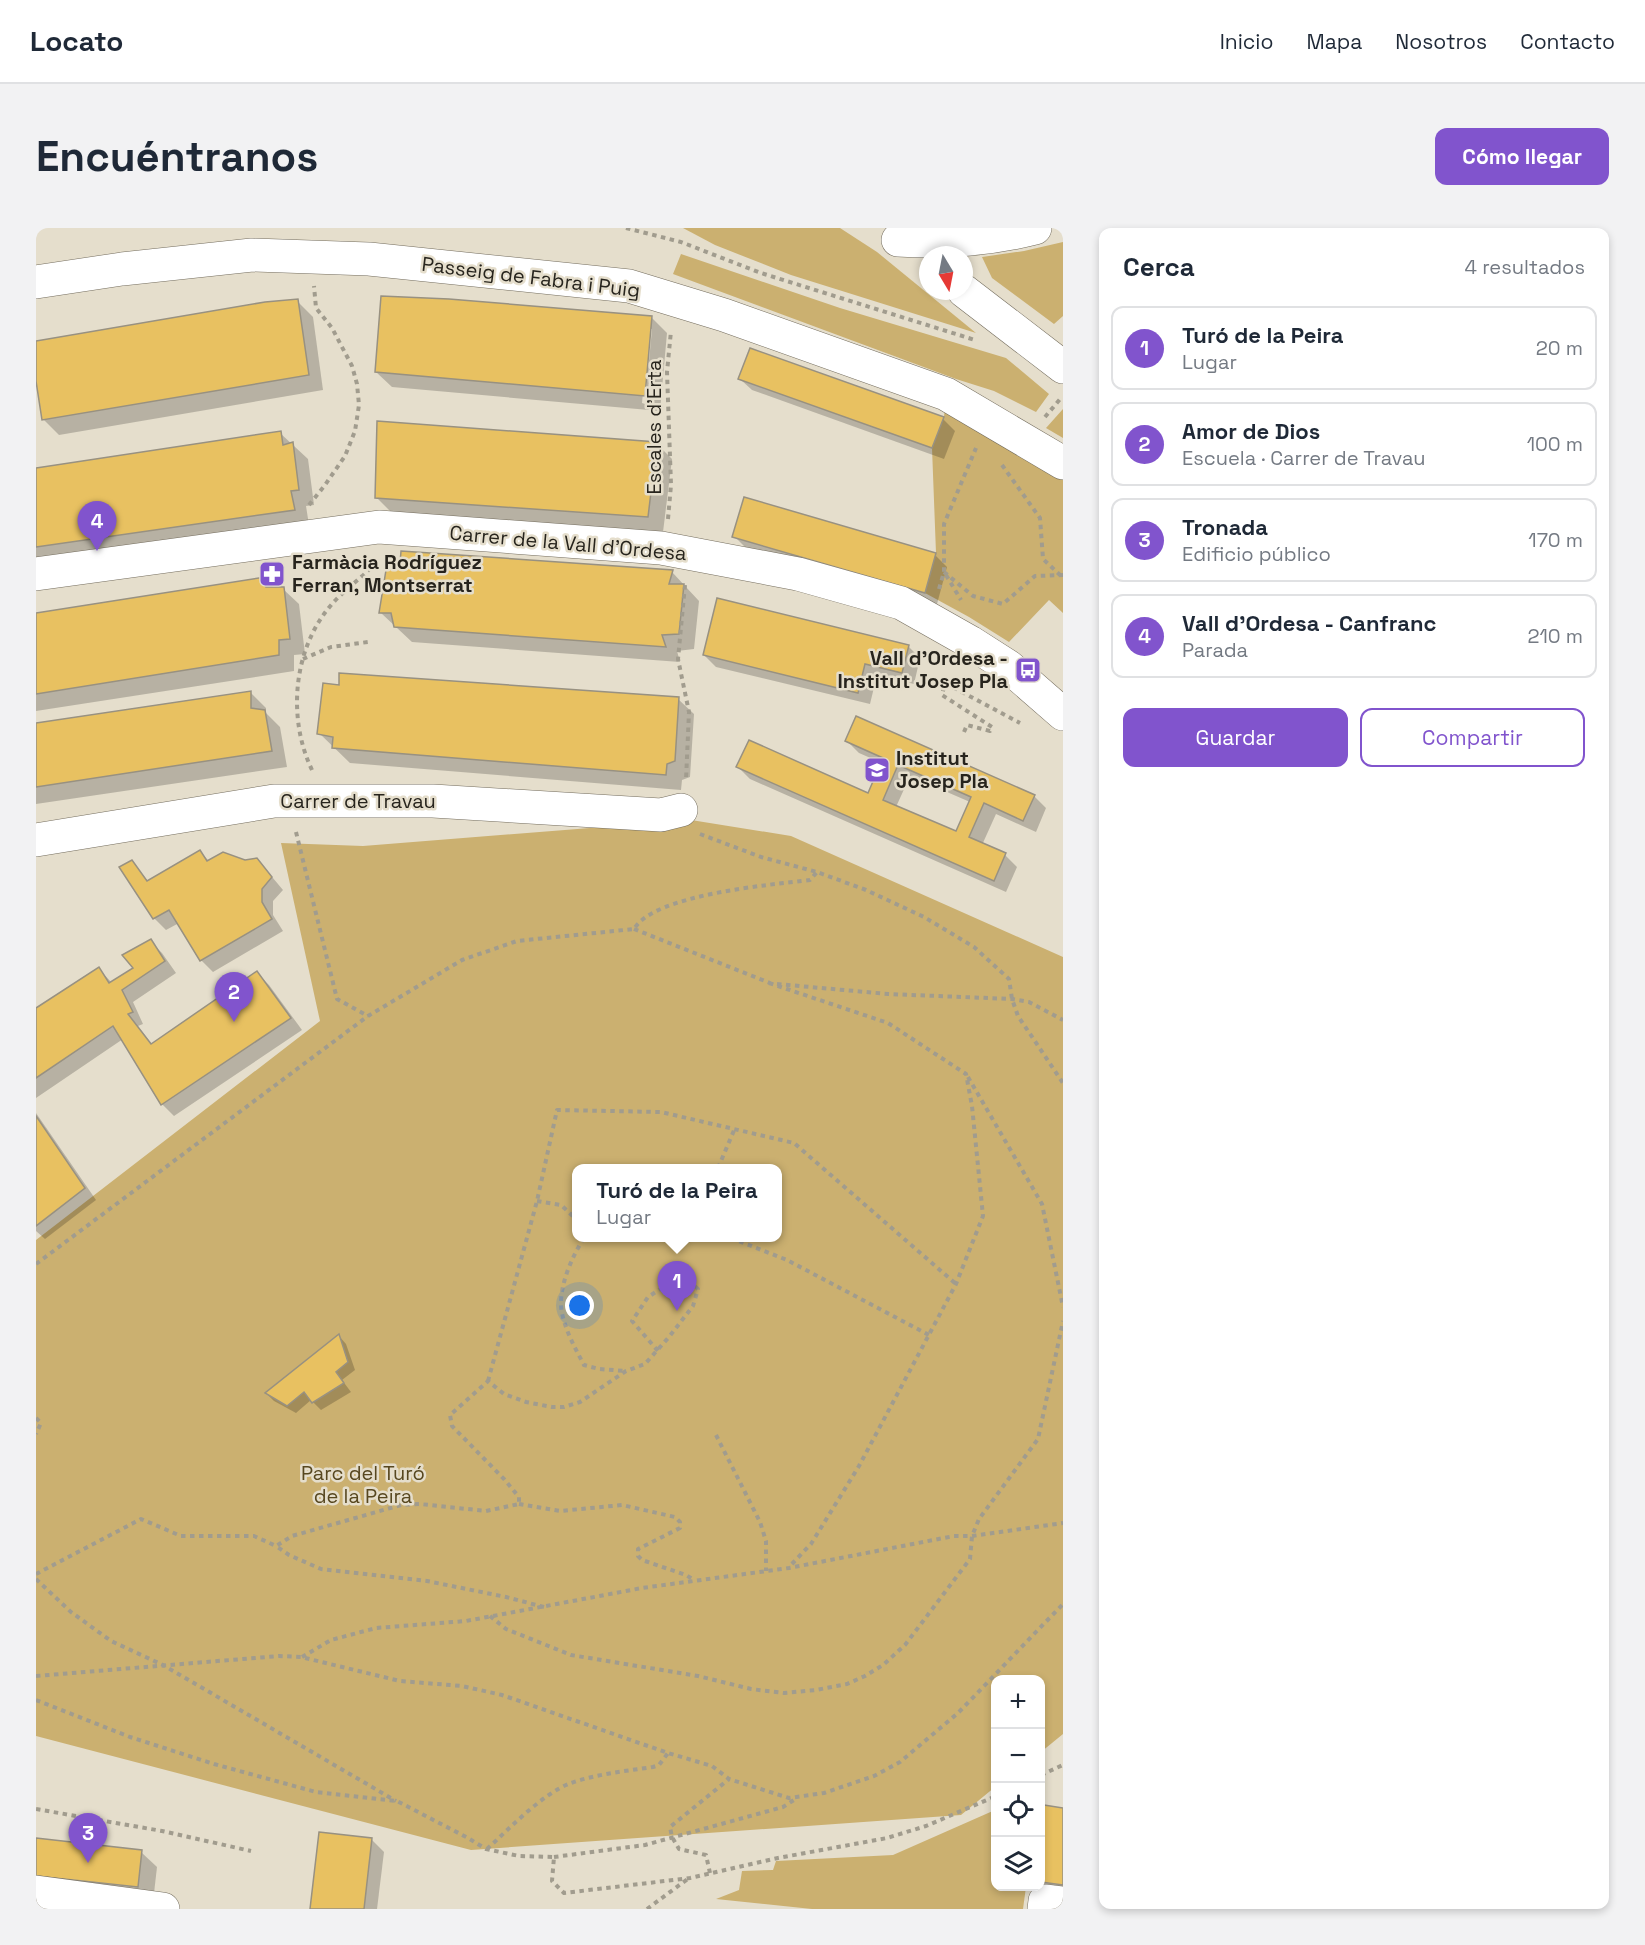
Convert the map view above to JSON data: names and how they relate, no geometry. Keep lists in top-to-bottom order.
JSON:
{
  "streets": {
    "street": ["Passeig de Fabra i Puig", "Carrer de la Vall d'Ordesa", "Carrer de Travau"],
    "path": ["Escales d'Erta"]
  },
  "parks": ["Parc del Turó de la Peira"],
  "places": {
    "pharmacy": ["Farmàcia Rodríguez Ferran, Montserrat"],
    "bus stop": ["Vall d'Ordesa - Institut Josep Pla"],
    "school or university": ["Institut Josep Pla"]
  },
  "north": "bottom",
  "page": {
    "header": "Locato",
    "nav": [
      "Inicio",
      "Mapa",
      "Nosotros",
      "Contacto"
    ],
    "buttons": [
      "Cómo llegar",
      ["Guardar", "Compartir"]
    ],
    "title": "Encuéntranos",
    "heading": ["Cerca", "4 resultados"],
    "list": [
      {
        "mark": "1",
        "name": "Turó de la Peira",
        "note": "Lugar",
        "value": "20 m"
      },
      {
        "mark": "2",
        "name": "Amor de Dios",
        "note": "Escuela · Carrer de Travau",
        "value": "100 m"
      },
      {
        "mark": "3",
        "name": "Tronada",
        "note": "Edificio público",
        "value": "170 m"
      },
      {
        "mark": "4",
        "name": "Vall d'Ordesa - Canfranc",
        "note": "Parada",
        "value": "210 m"
      }
    ],
    "pins": [
      "4",
      "2",
      "1",
      "3"
    ],
    "popup": ["Turó de la Peira", "Lugar"],
    "map_buttons": ["+", "−"]
  }
}
